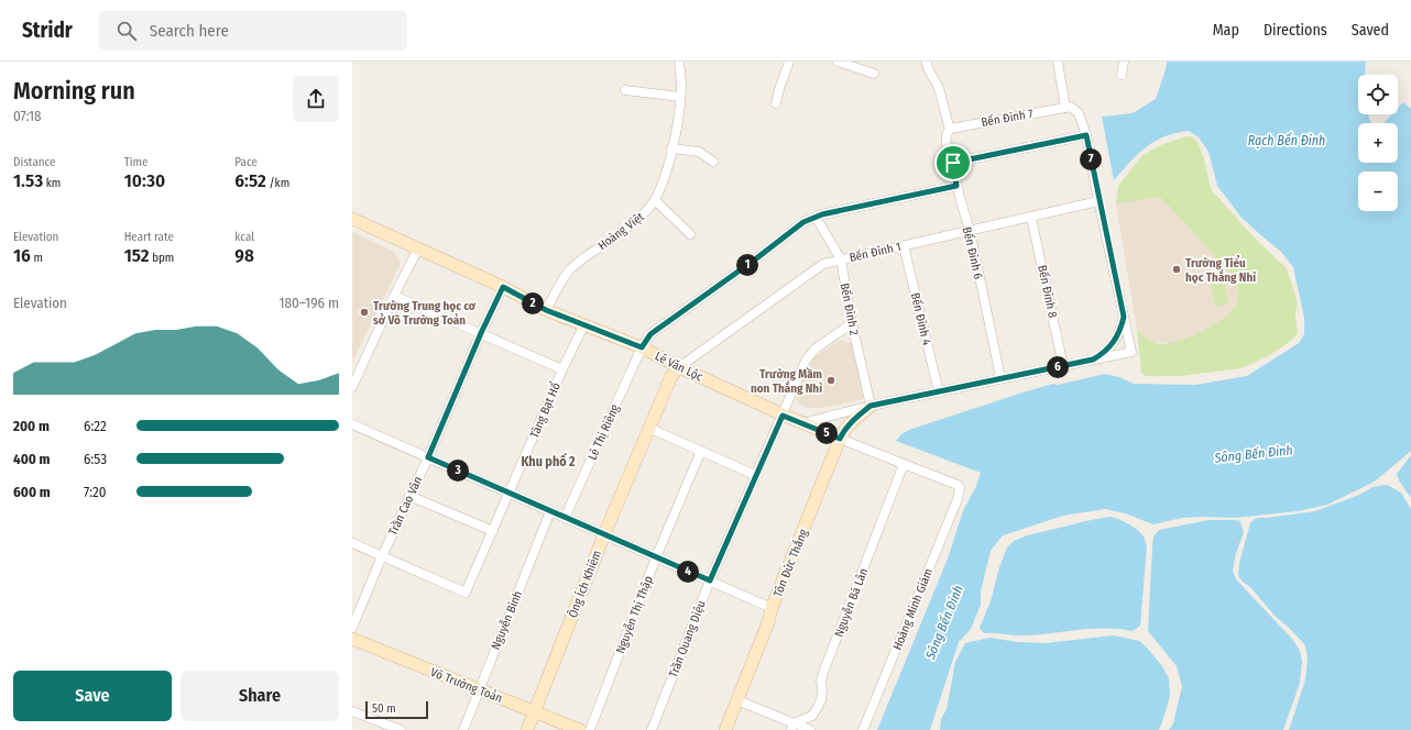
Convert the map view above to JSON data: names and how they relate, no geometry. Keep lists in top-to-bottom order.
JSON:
{
  "streets": {
    "street": [
      "Bến Đình 7",
      "Hoàng Việt",
      "Bến Đình 1",
      "Bến Đình 6",
      "Bến Đình 8",
      "Bến Đình 2",
      "Bến Đình 4",
      "Lê Văn Lộc",
      "Tăng Bạt Hổ",
      "Lê Thị Riêng",
      "Trần Cao Vân",
      "Tôn Đức Thắng",
      "Ông Ích Khiêm",
      "Nguyễn Bá Lân",
      "Hoàng Minh Giám",
      "Nguyễn Thị Thập",
      "Nguyễn Bình",
      "Trần Quang Diệu",
      "Võ Trường Toản"
    ]
  },
  "crossings": [
    ["Bến Đình 7", "Bến Đình 6"],
    ["Hoàng Việt", "Lê Văn Lộc"],
    ["Bến Đình 1", "Bến Đình 6"],
    ["Bến Đình 1", "Bến Đình 8"],
    ["Bến Đình 1", "Bến Đình 2"],
    ["Bến Đình 1", "Bến Đình 4"],
    ["Bến Đình 1", "Lê Văn Lộc"],
    ["Bến Đình 1", "Ông Ích Khiêm"],
    ["Bến Đình 6", "Lê Thị Riêng"],
    ["Bến Đình 6", "Tôn Đức Thắng"],
    ["Bến Đình 8", "Tôn Đức Thắng"],
    ["Bến Đình 2", "Lê Thị Riêng"],
    ["Bến Đình 2", "Tôn Đức Thắng"],
    ["Bến Đình 2", "Trần Quang Diệu"],
    ["Bến Đình 4", "Tôn Đức Thắng"],
    ["Lê Văn Lộc", "Tăng Bạt Hổ"],
    ["Lê Văn Lộc", "Lê Thị Riêng"],
    ["Lê Văn Lộc", "Trần Cao Vân"],
    ["Lê Văn Lộc", "Tôn Đức Thắng"],
    ["Lê Văn Lộc", "Ông Ích Khiêm"],
    ["Lê Văn Lộc", "Nguyễn Bá Lân"],
    ["Lê Văn Lộc", "Hoàng Minh Giám"],
    ["Lê Văn Lộc", "Trần Quang Diệu"],
    ["Tăng Bạt Hổ", "Trần Cao Vân"],
    ["Ông Ích Khiêm", "Võ Trường Toản"],
    ["Nguyễn Bình", "Võ Trường Toản"]
  ],
  "districts": ["Khu phố 2"],
  "water": ["Rạch Bến Đình", "Sông Bến Đình"],
  "places": ["Trường Tiểu học Thắng Nhì", "Trường Trung học cơ sở Võ Trường Toản", "Trường Mầm non Thắng Nhì"],
  "scale_bar": "50 m",
  "page": {
    "header": "Stridr",
    "search": "Search here",
    "nav": ["Map", "Directions", "Saved"],
    "heading": ["Morning run", "07:18"],
    "map_buttons": ["+", "−"],
    "stats": [
      ["Distance", "1.53 km"],
      ["Time", "10:30"],
      ["Pace", "6:52 /km"],
      ["Elevation", "16 m"],
      ["Heart rate", "152 bpm"],
      ["kcal", "98"]
    ],
    "pins": [
      "7",
      "1",
      "2",
      "6",
      "5",
      "3",
      "4"
    ],
    "chart": ["Elevation", "180–196 m"],
    "list": [
      {
        "name": "200 m",
        "note": "6:22"
      },
      {
        "name": "400 m",
        "note": "6:53"
      },
      {
        "name": "600 m",
        "note": "7:20"
      }
    ],
    "buttons": ["Save", "Share"],
    "scale": "50 m"
  }
}
